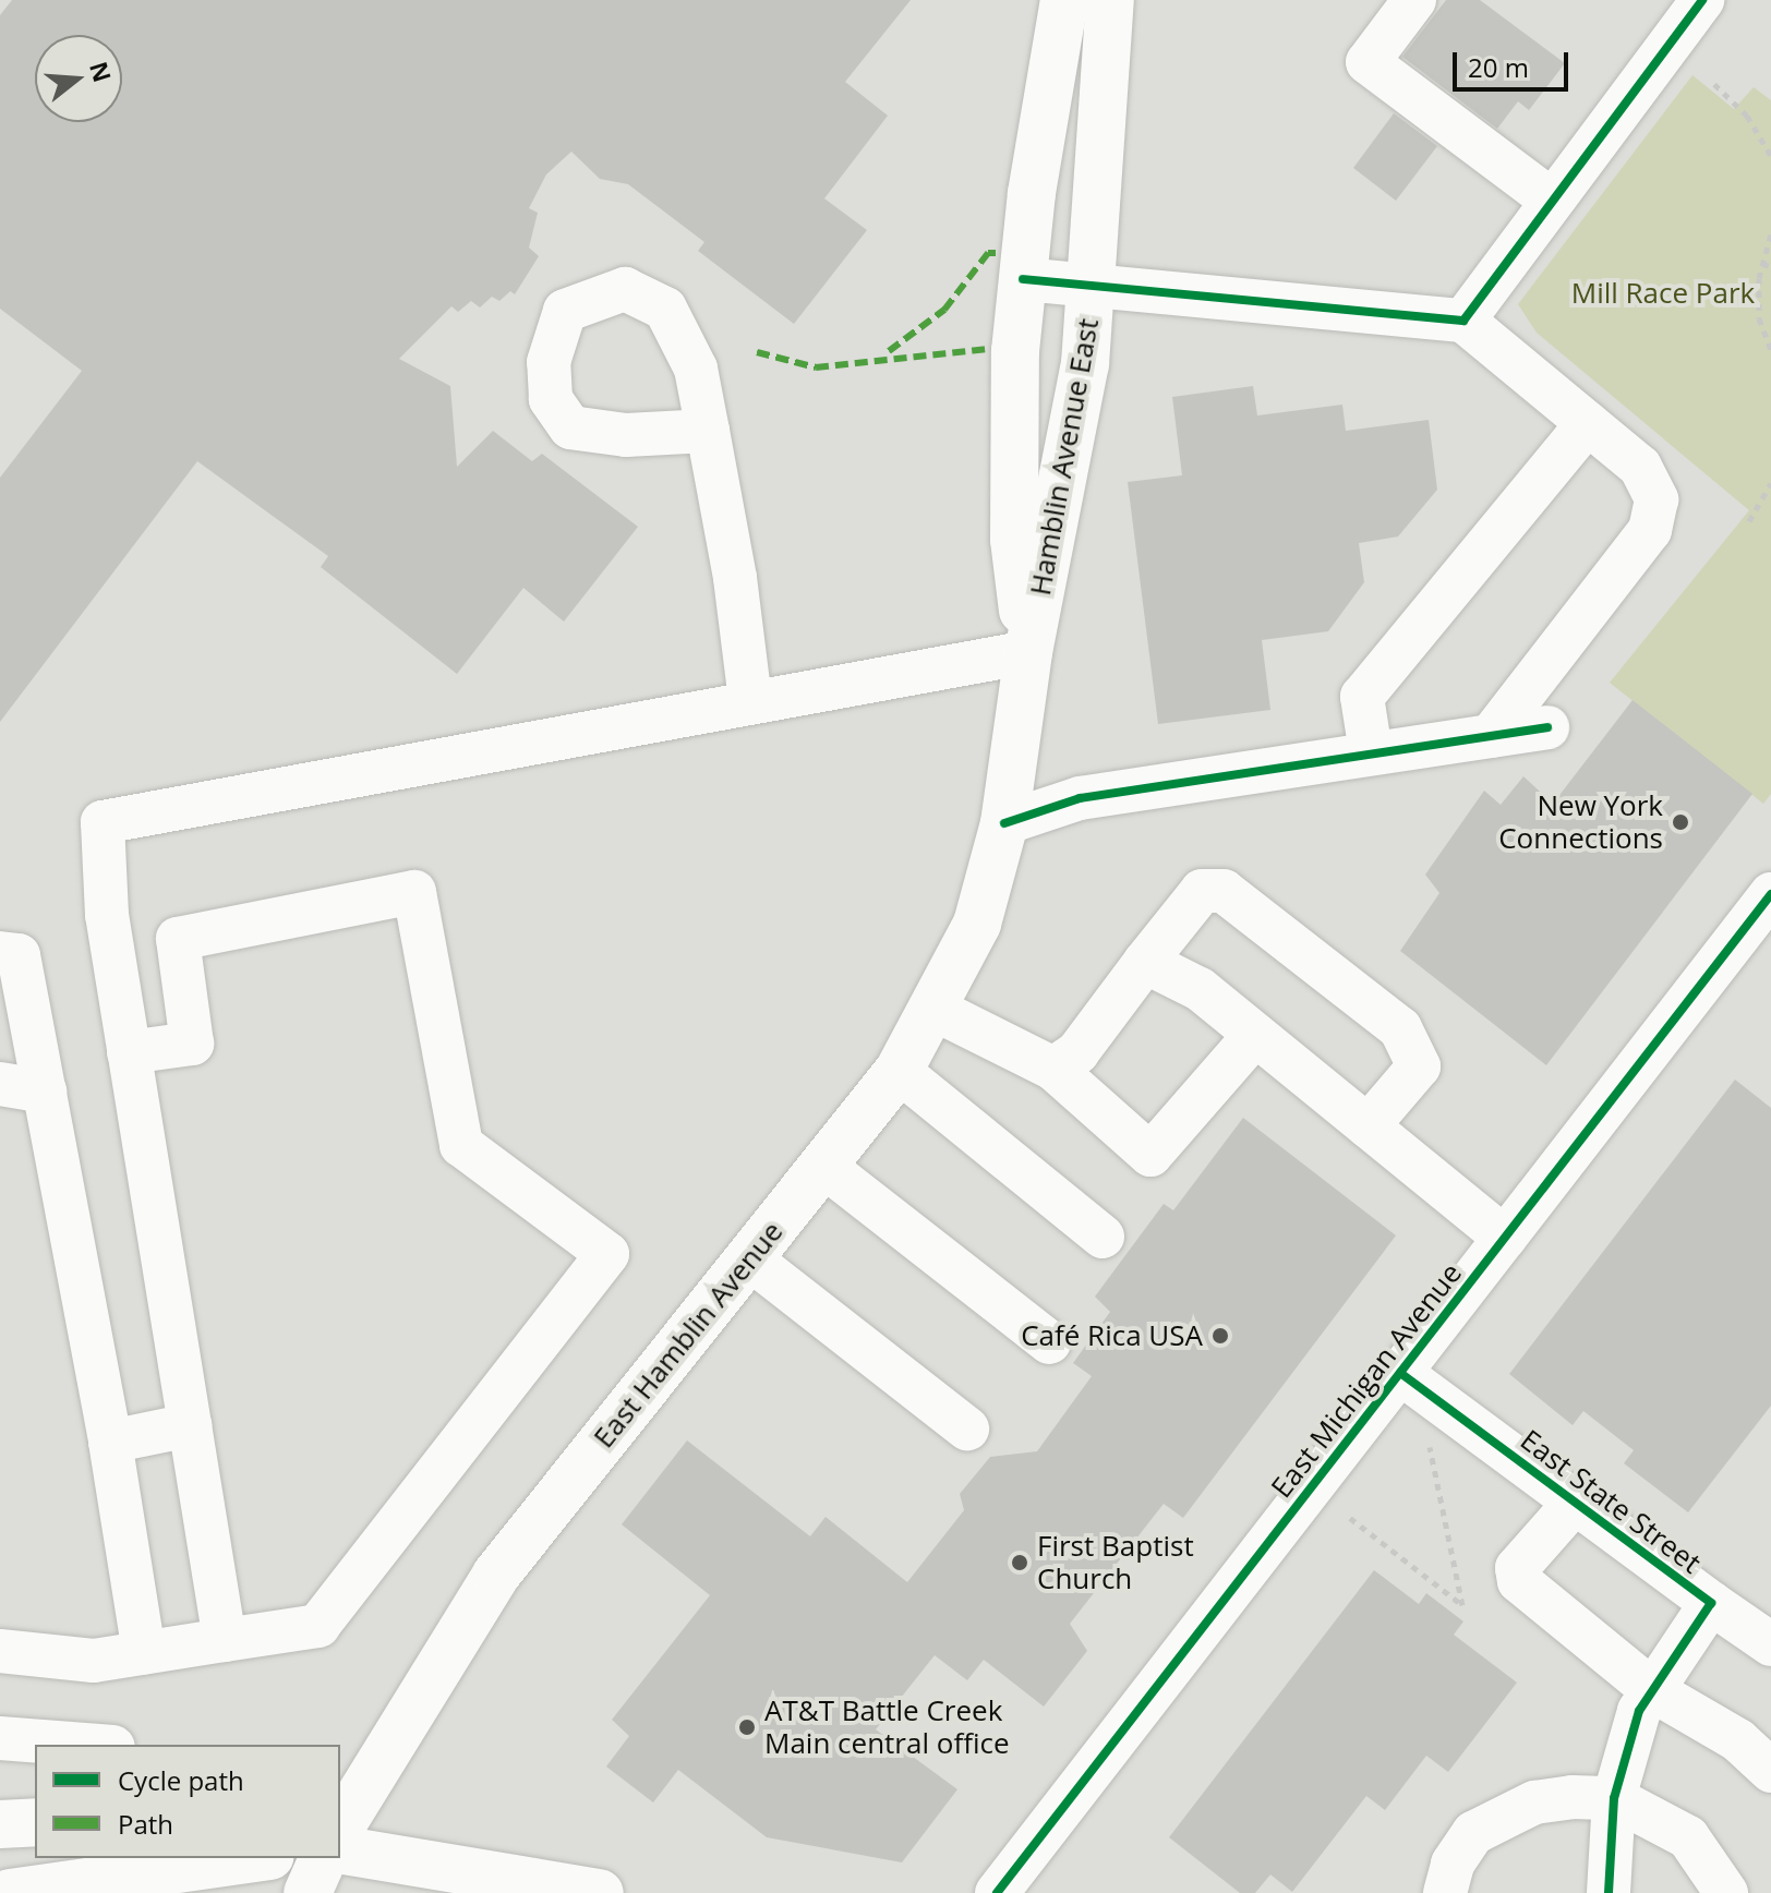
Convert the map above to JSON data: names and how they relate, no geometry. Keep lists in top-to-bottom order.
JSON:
{
  "streets": {
    "main road": ["Hamblin Avenue East", "East Hamblin Avenue"],
    "street": ["East Michigan Avenue", "East State Street"]
  },
  "crossings": [
    ["Hamblin Avenue East", "East Hamblin Avenue"],
    ["East Michigan Avenue", "East State Street"]
  ],
  "parks": ["Mill Race Park"],
  "places": [
    "New York Connections",
    "Café Rica USA",
    "First Baptist Church",
    "AT&T Battle Creek Main central office"
  ],
  "legend": ["Cycle path", "Path"],
  "scale_bar": "20 m",
  "north": "right"
}
